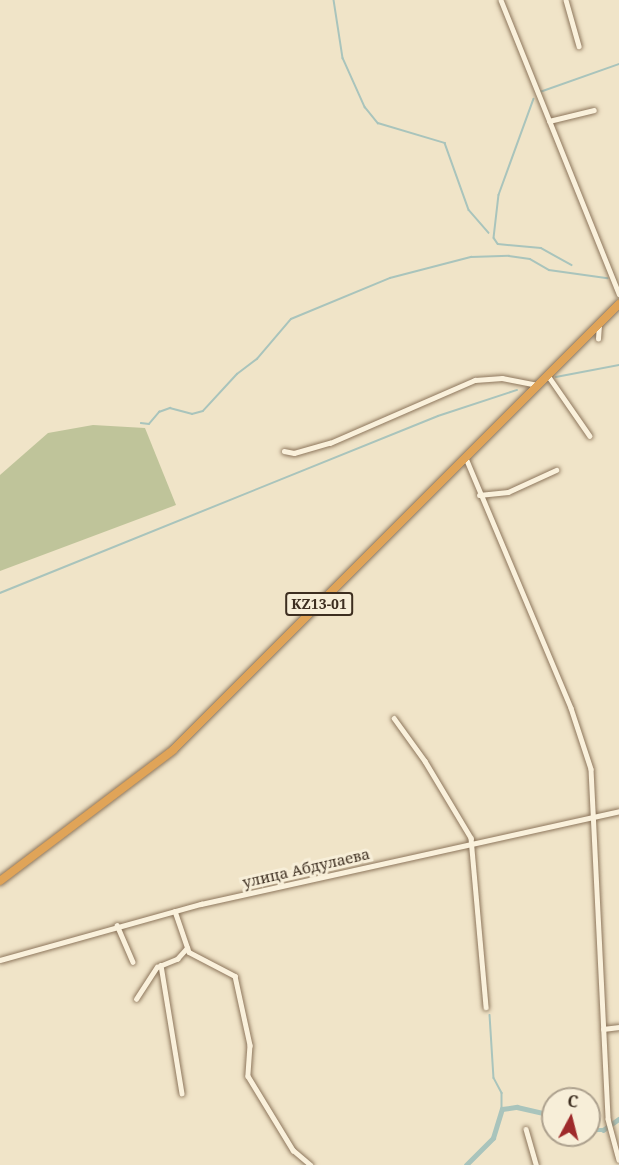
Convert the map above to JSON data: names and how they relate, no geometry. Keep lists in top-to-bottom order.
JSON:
{
  "streets": {
    "highway": ["KZ13-01"],
    "street": ["улица Абдулаева"]
  },
  "north": "top"
}
